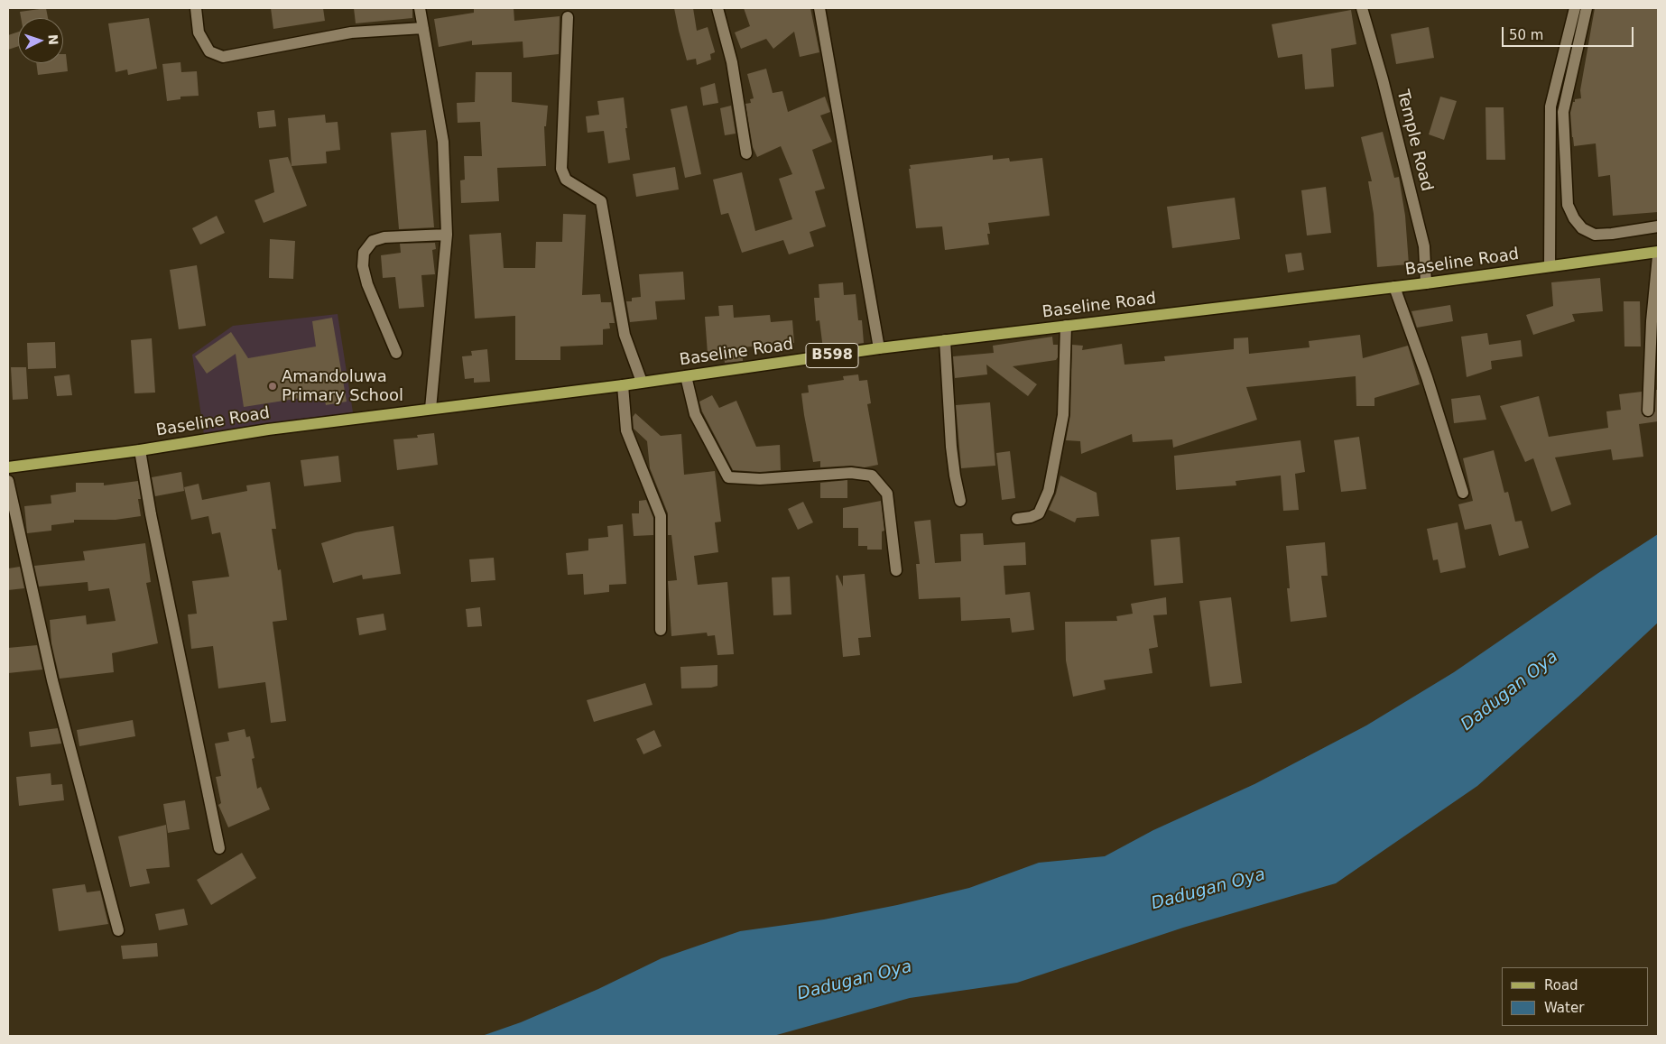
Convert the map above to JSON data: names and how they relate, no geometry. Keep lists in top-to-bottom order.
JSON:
{
  "streets": {
    "main road": ["Baseline Road", "B598"],
    "street": ["Temple Road"]
  },
  "crossings": [
    ["Temple Road", "Baseline Road"]
  ],
  "water": ["Dadugan Oya"],
  "places": ["Amandoluwa Primary School"],
  "legend": ["Road", "Water"],
  "scale_bar": "50 m",
  "north": "right"
}
